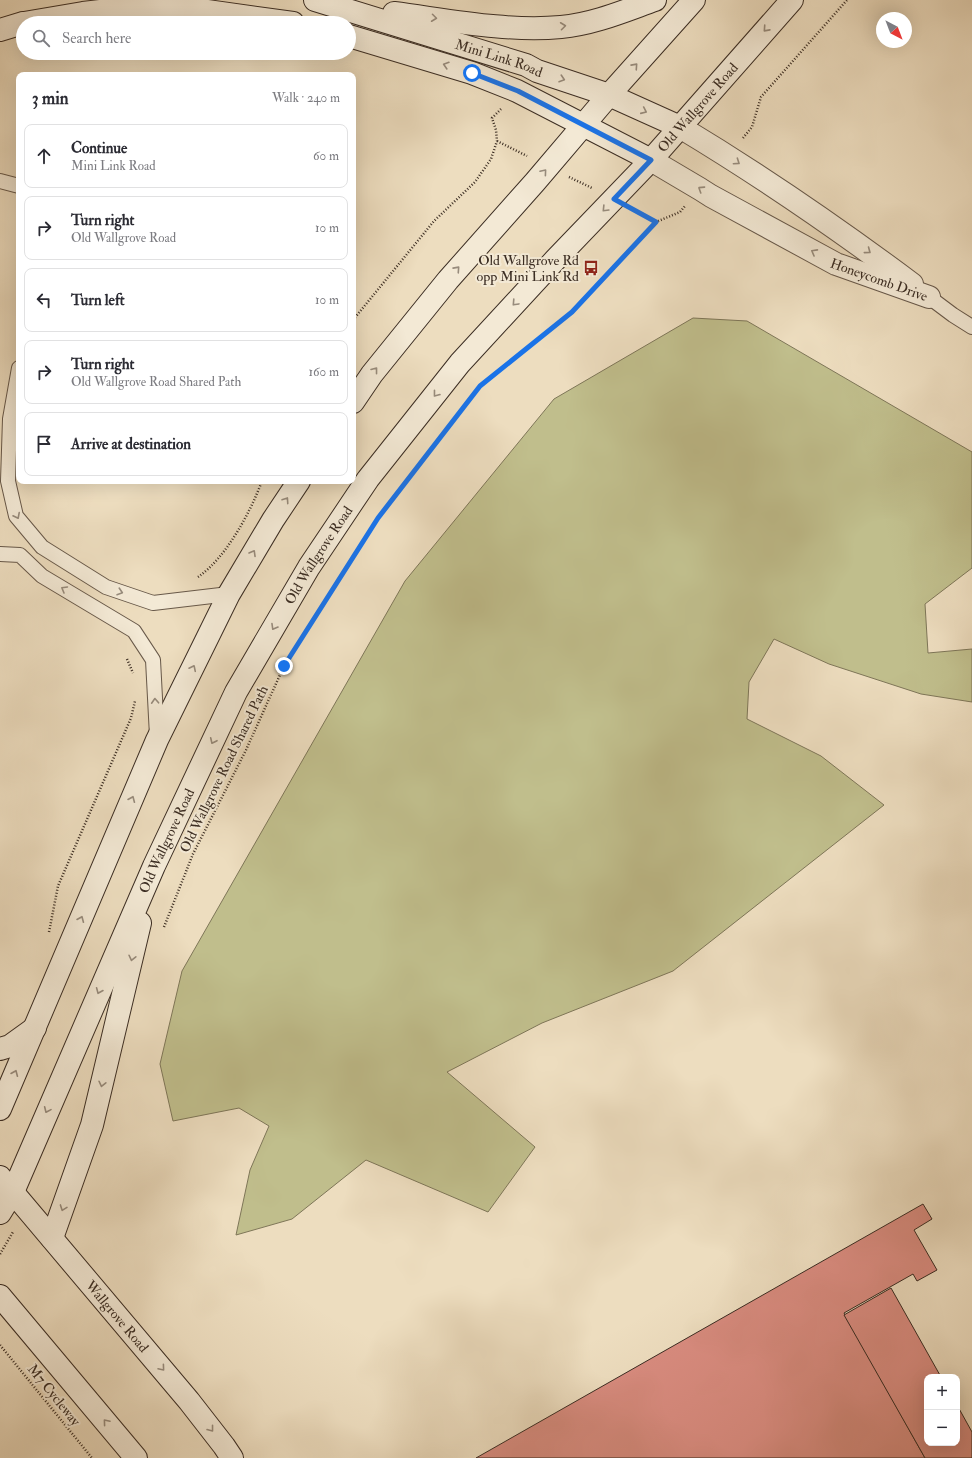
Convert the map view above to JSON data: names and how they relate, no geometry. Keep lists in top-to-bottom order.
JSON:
{
  "streets": {
    "main road": [
      "Mini Link Road",
      "Old Wallgrove Road",
      "Honeycomb Drive",
      "Wallgrove Road"
    ],
    "path": ["Old Wallgrove Road Shared Path", "M7 Cycleway"]
  },
  "crossings": [
    ["Mini Link Road", "Old Wallgrove Road"],
    ["Mini Link Road", "Honeycomb Drive"],
    ["Old Wallgrove Road", "Honeycomb Drive"],
    ["Old Wallgrove Road", "Wallgrove Road"]
  ],
  "places": {
    "bus stop": ["Old Wallgrove Rd opp Mini Link Rd"]
  },
  "north": "bottom right",
  "page": {
    "search": "Search here",
    "heading": ["3 min", "Walk · 240 m"],
    "list": [
      ["Continue", "Mini Link Road", "60 m"],
      ["Turn right", "Old Wallgrove Road", "10 m"],
      ["Turn left", "10 m"],
      ["Turn right", "Old Wallgrove Road Shared Path", "160 m"],
      "Arrive at destination"
    ],
    "map_buttons": ["+", "−"]
  }
}
